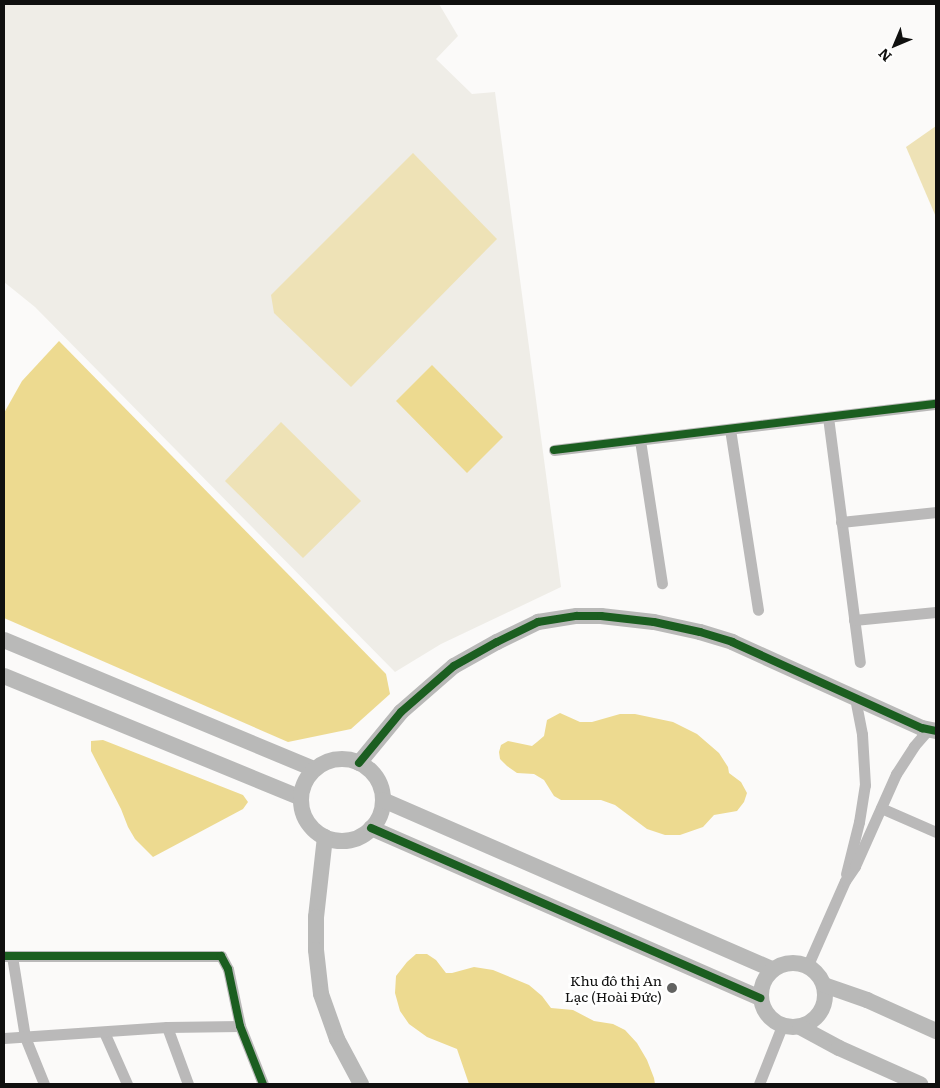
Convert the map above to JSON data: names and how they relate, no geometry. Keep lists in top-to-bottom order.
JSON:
{
  "places": ["Khu đô thị An Lạc (Hoài Đức)"],
  "north": "bottom left"
}
